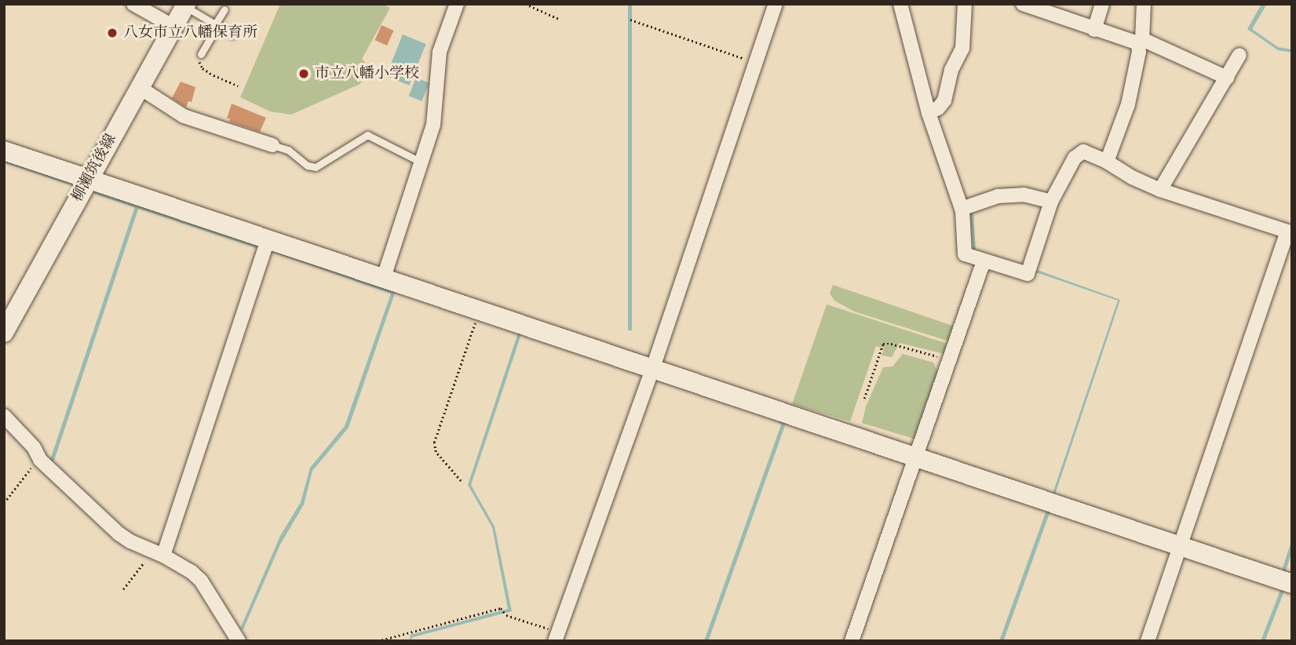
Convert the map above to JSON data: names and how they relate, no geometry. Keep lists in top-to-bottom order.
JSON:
{
  "streets": {
    "street": ["柳瀬筑後線"]
  },
  "places": ["八女市立八幡保育所", "市立八幡小学校"]
}
